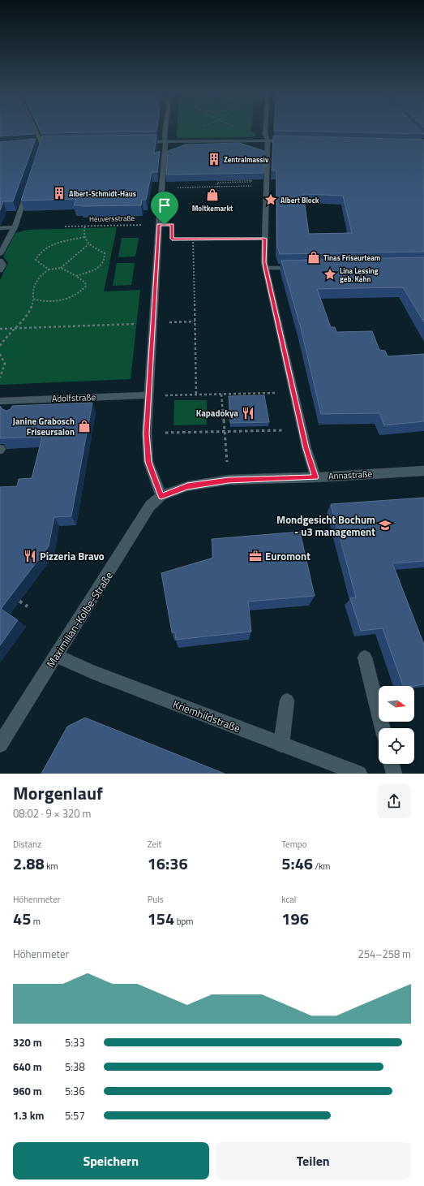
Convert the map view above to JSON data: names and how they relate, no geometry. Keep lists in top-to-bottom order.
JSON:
{
  "streets": {
    "street": [
      "Adolfstraße",
      "Annastraße",
      "Maximilian-Kolbe-Straße",
      "Kriemhildstraße"
    ],
    "path": ["Heuversstraße"]
  },
  "crossings": [
    ["Annastraße", "Maximilian-Kolbe-Straße"],
    ["Maximilian-Kolbe-Straße", "Kriemhildstraße"]
  ],
  "places": {
    "building": ["Zentralmassiv", "Albert-Schmidt-Haus"],
    "shop": ["Moltkemarkt", "Tinas Friseurteam", "Janine Grabosch Friseursalon"],
    "place": ["Albert Block", "Lina Lessing geb. Kahn"],
    "restaurant": ["Kapadokya", "Pizzeria Bravo"],
    "school or university": ["Mondgesicht Bochum - u3 management"],
    "office": ["Euromont"]
  },
  "north": "right",
  "page": {
    "heading": ["Morgenlauf", "08:02 · 9 × 320 m"],
    "stats": [
      ["Distanz", "2.88 km"],
      ["Zeit", "16:36"],
      ["Tempo", "5:46 /km"],
      ["Höhenmeter", "45 m"],
      ["Puls", "154 bpm"],
      ["kcal", "196"]
    ],
    "chart": ["Höhenmeter", "254–258 m"],
    "list": [
      {
        "name": "320 m",
        "note": "5:33"
      },
      {
        "name": "640 m",
        "note": "5:38"
      },
      {
        "name": "960 m",
        "note": "5:36"
      },
      {
        "name": "1.3 km",
        "note": "5:57"
      }
    ],
    "buttons": ["Speichern", "Teilen"]
  }
}
